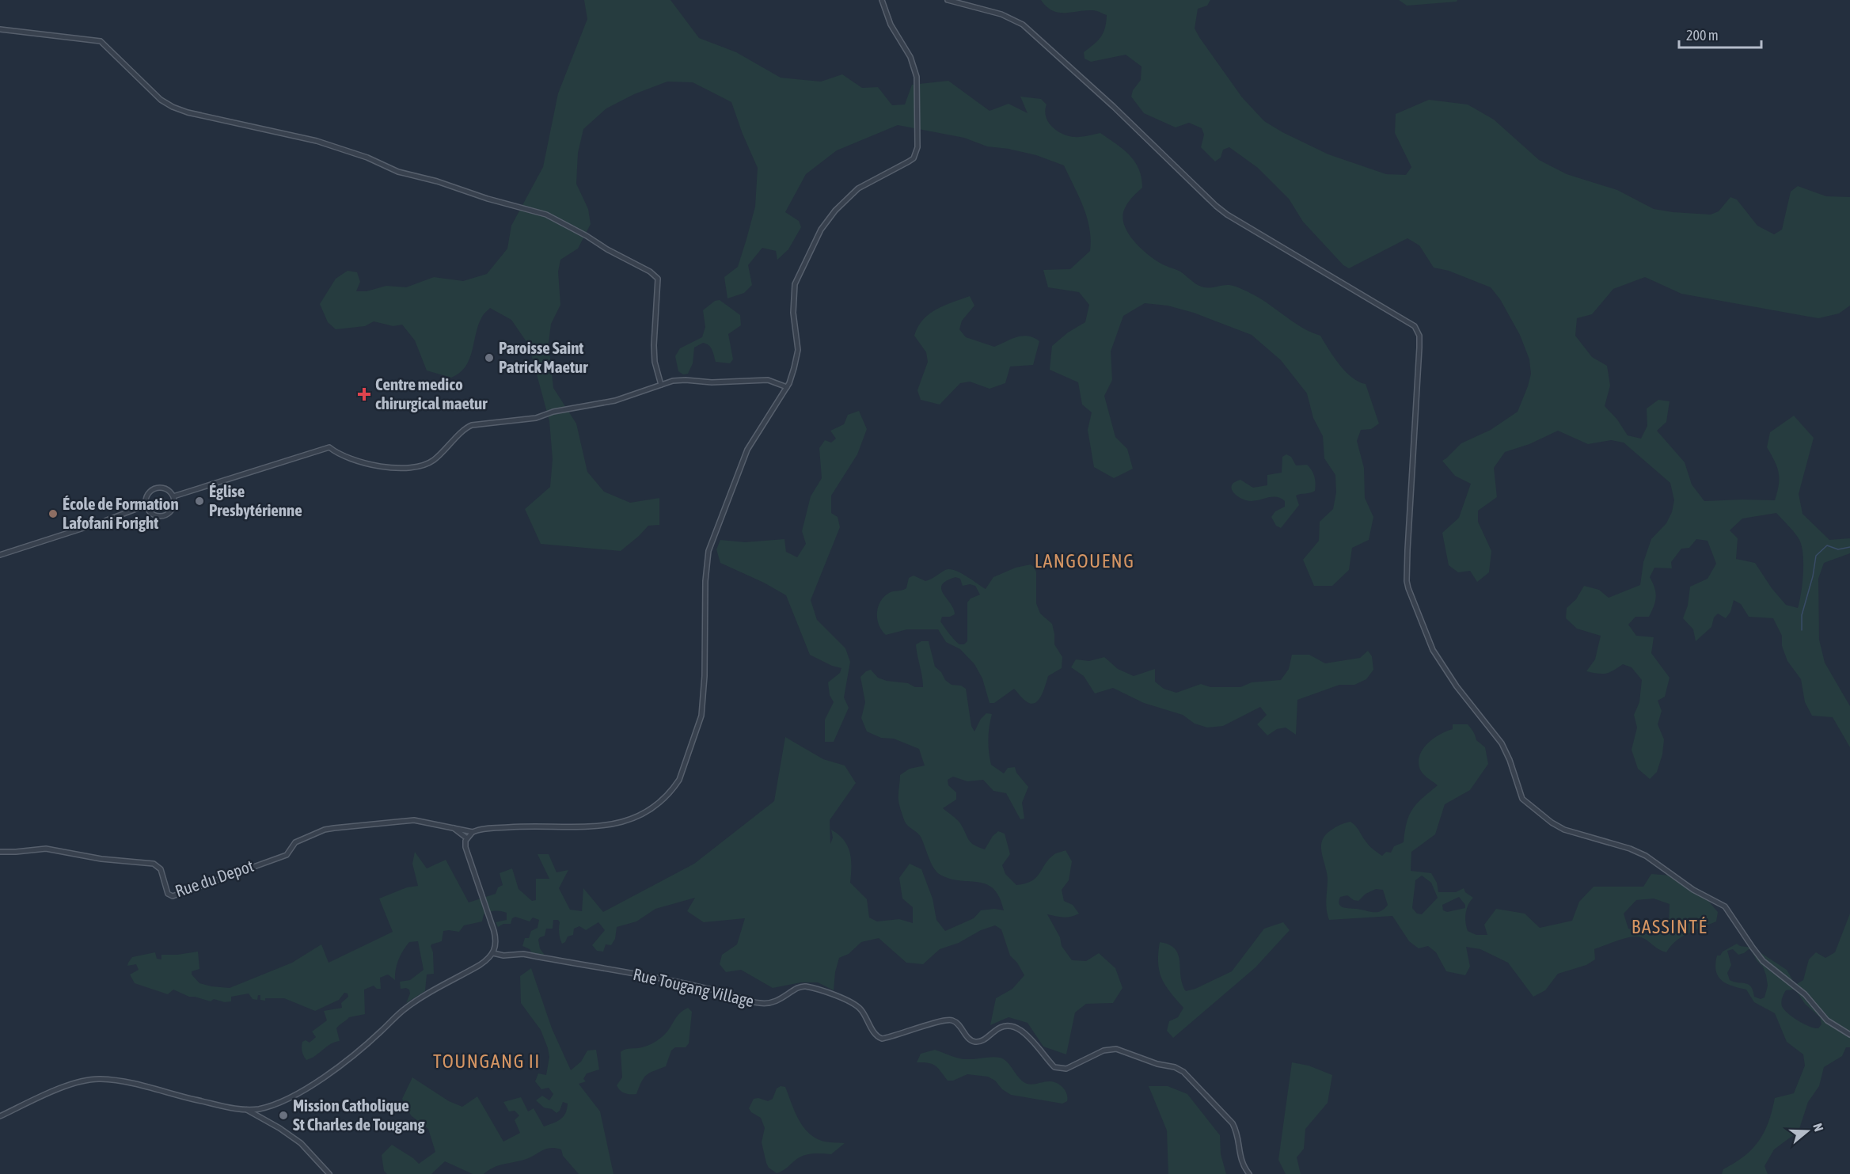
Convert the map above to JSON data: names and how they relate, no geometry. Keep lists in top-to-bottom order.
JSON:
{
  "streets": {
    "street": ["Rue du Depot", "Rue Tougang Village"]
  },
  "districts": ["LANGOUENG", "BASSINTÉ", "TOUNGANG II"],
  "places": {
    "other": [
      "Paroisse Saint Patrick Maetur",
      "Église Presbytérienne",
      "École de Formation Lafofani Foright",
      "Mission Catholique St Charles de Tougang"
    ],
    "health": ["Centre medico chirurgical maetur"]
  },
  "scale_bar": "200 m",
  "north": "right"
}
